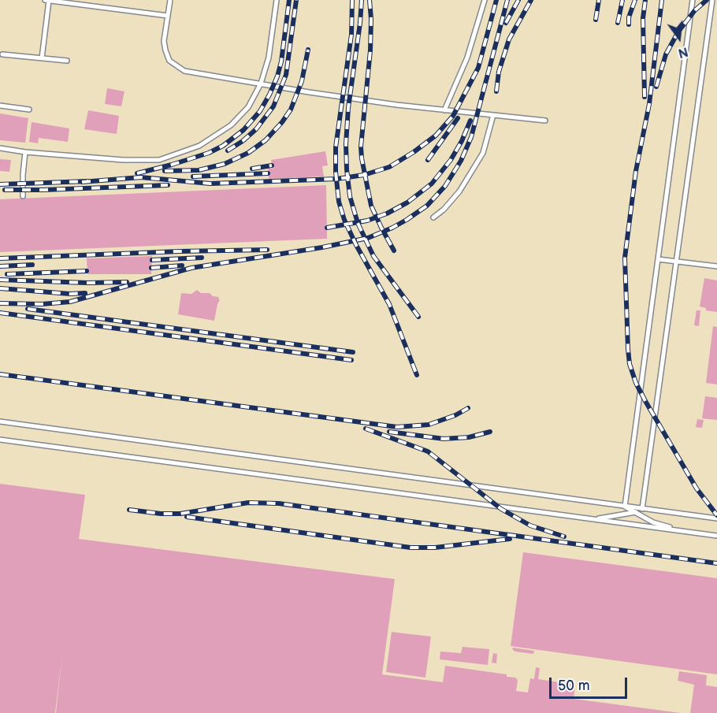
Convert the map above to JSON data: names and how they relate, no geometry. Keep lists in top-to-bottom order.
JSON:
{
  "scale_bar": "50 m",
  "north": "bottom"
}
